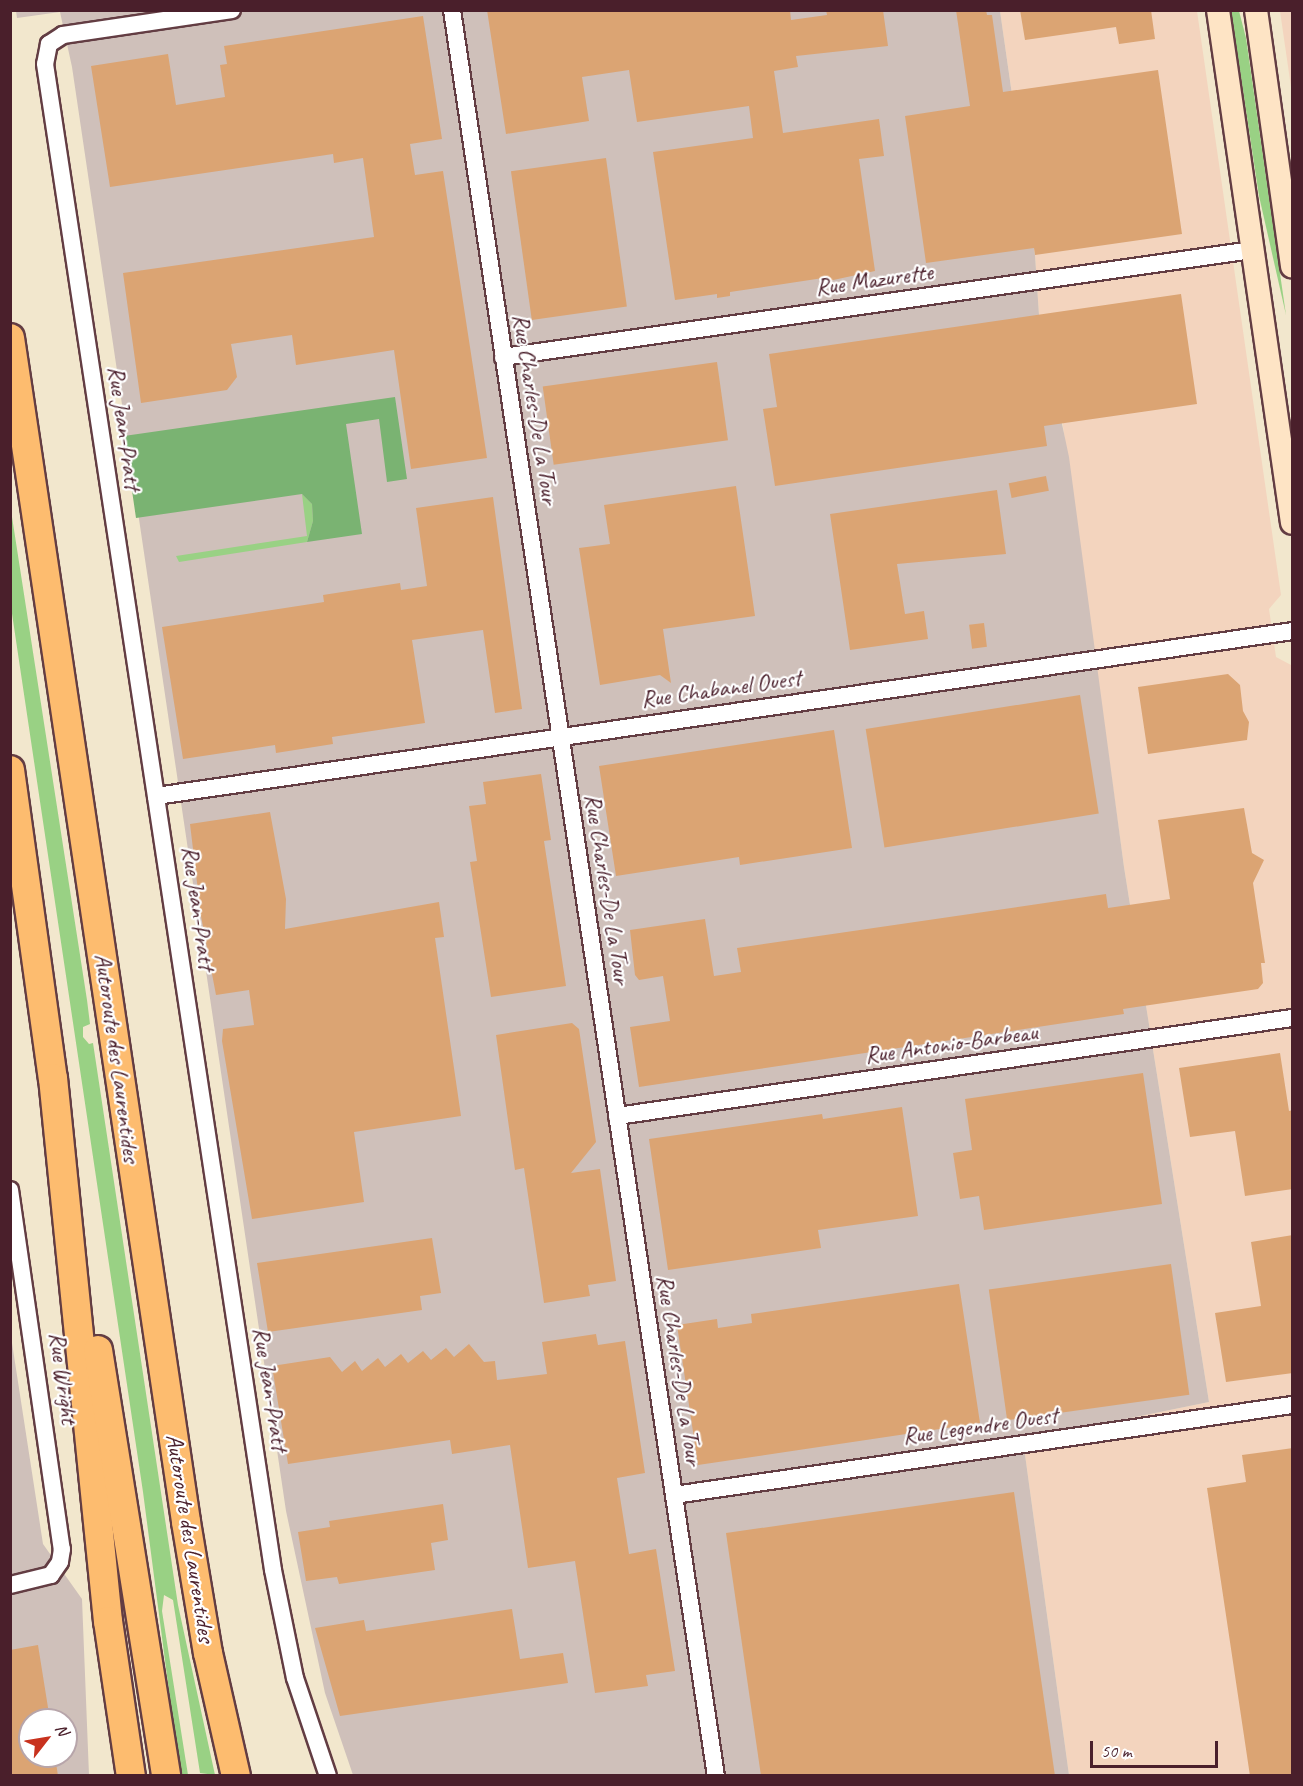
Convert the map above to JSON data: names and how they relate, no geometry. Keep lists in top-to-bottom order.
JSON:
{
  "streets": {
    "highway": ["Autoroute des Laurentides"],
    "street": [
      "Rue Mazurette",
      "Rue Charles-De La Tour",
      "Rue Jean-Pratt",
      "Rue Chabanel Ouest",
      "Rue Antonio-Barbeau",
      "Rue Wright",
      "Rue Legendre Ouest"
    ]
  },
  "crossings": [
    ["Rue Mazurette", "Rue Charles-De La Tour"],
    ["Rue Charles-De La Tour", "Rue Chabanel Ouest"],
    ["Rue Charles-De La Tour", "Rue Antonio-Barbeau"],
    ["Rue Charles-De La Tour", "Rue Legendre Ouest"],
    ["Rue Jean-Pratt", "Rue Chabanel Ouest"]
  ],
  "scale_bar": "50 m",
  "north": "top right"
}
